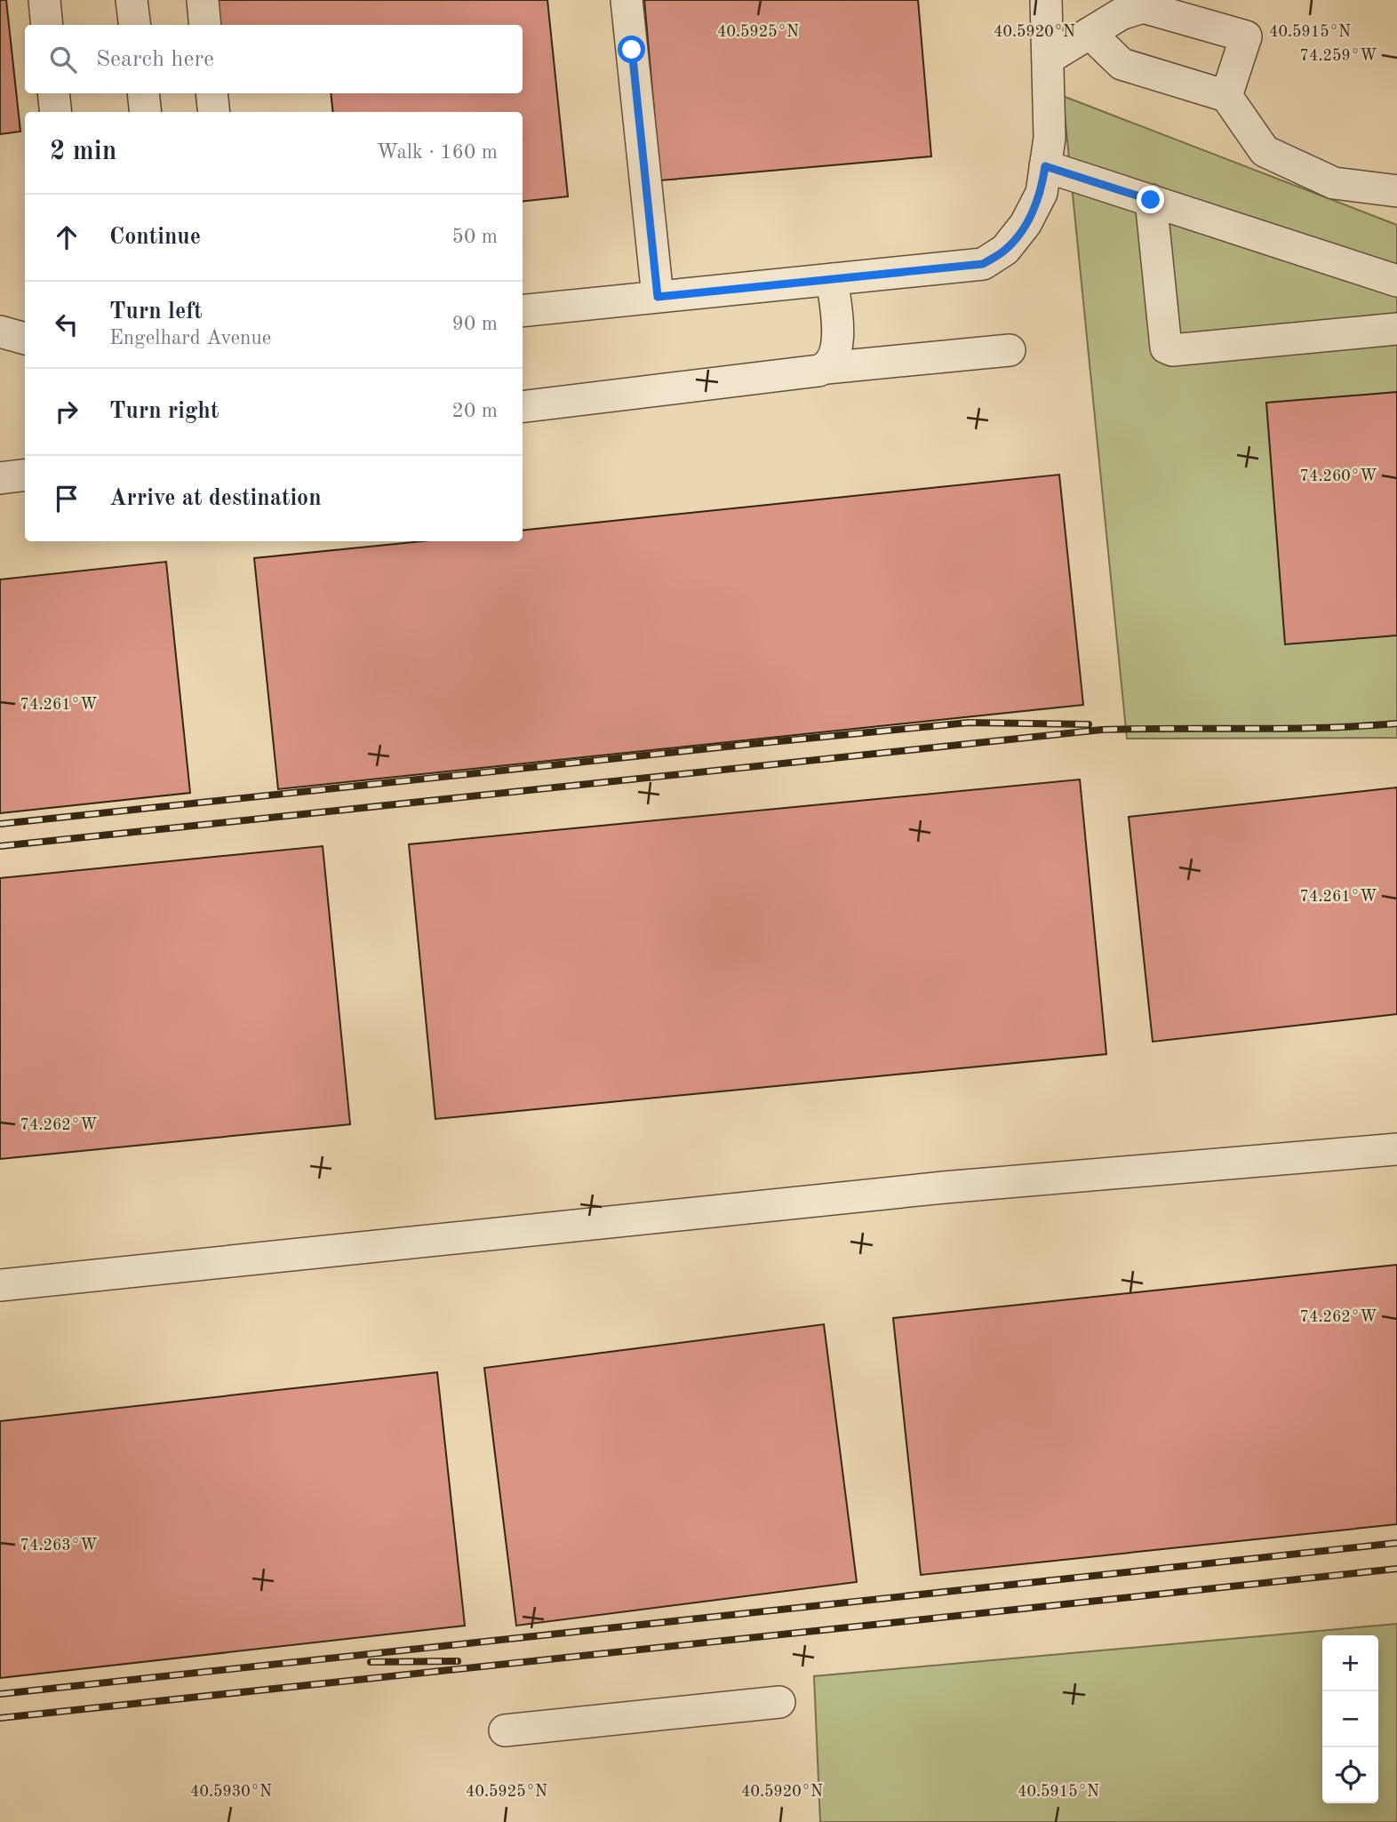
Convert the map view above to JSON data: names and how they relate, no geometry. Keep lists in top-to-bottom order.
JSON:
{
  "page": {
    "search": "Search here",
    "heading": ["2 min", "Walk · 160 m"],
    "list": [
      ["Continue", "50 m"],
      ["Turn left", "Engelhard Avenue", "90 m"],
      ["Turn right", "20 m"],
      "Arrive at destination"
    ],
    "map_buttons": ["+", "−"]
  },
  "coordinates": [
    "40.5925°N",
    "40.5920°N",
    "40.5915°N",
    "74.259°W",
    "74.260°W",
    "74.261°W",
    "74.262°W",
    "74.263°W",
    "40.5930°N"
  ]
}
